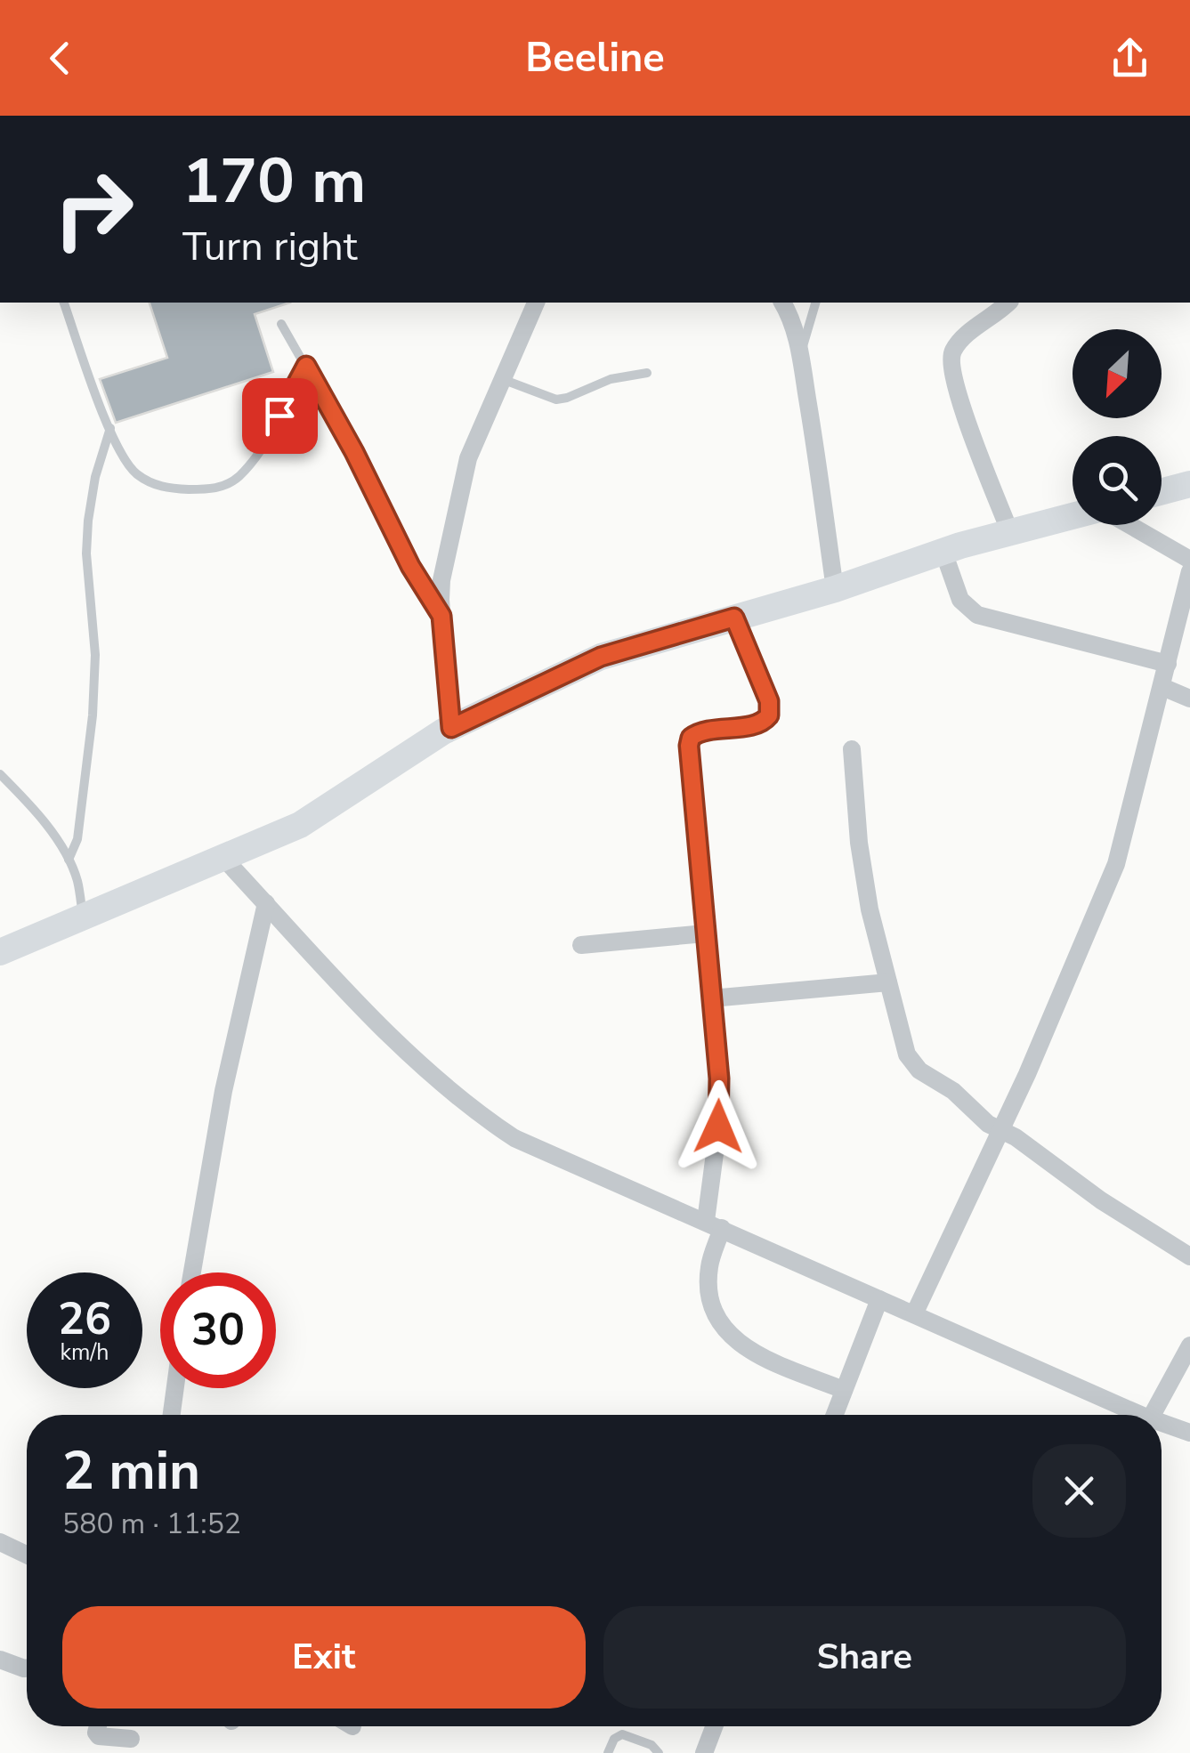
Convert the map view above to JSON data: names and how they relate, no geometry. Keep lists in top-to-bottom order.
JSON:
{
  "north": "bottom left",
  "page": {
    "header": "Beeline",
    "turn": ["170 m", "Turn right"],
    "speed": "26 km/h",
    "limit": "30",
    "heading": ["2 min", "580 m · 11:52"],
    "buttons": ["Exit", "Share"]
  }
}
